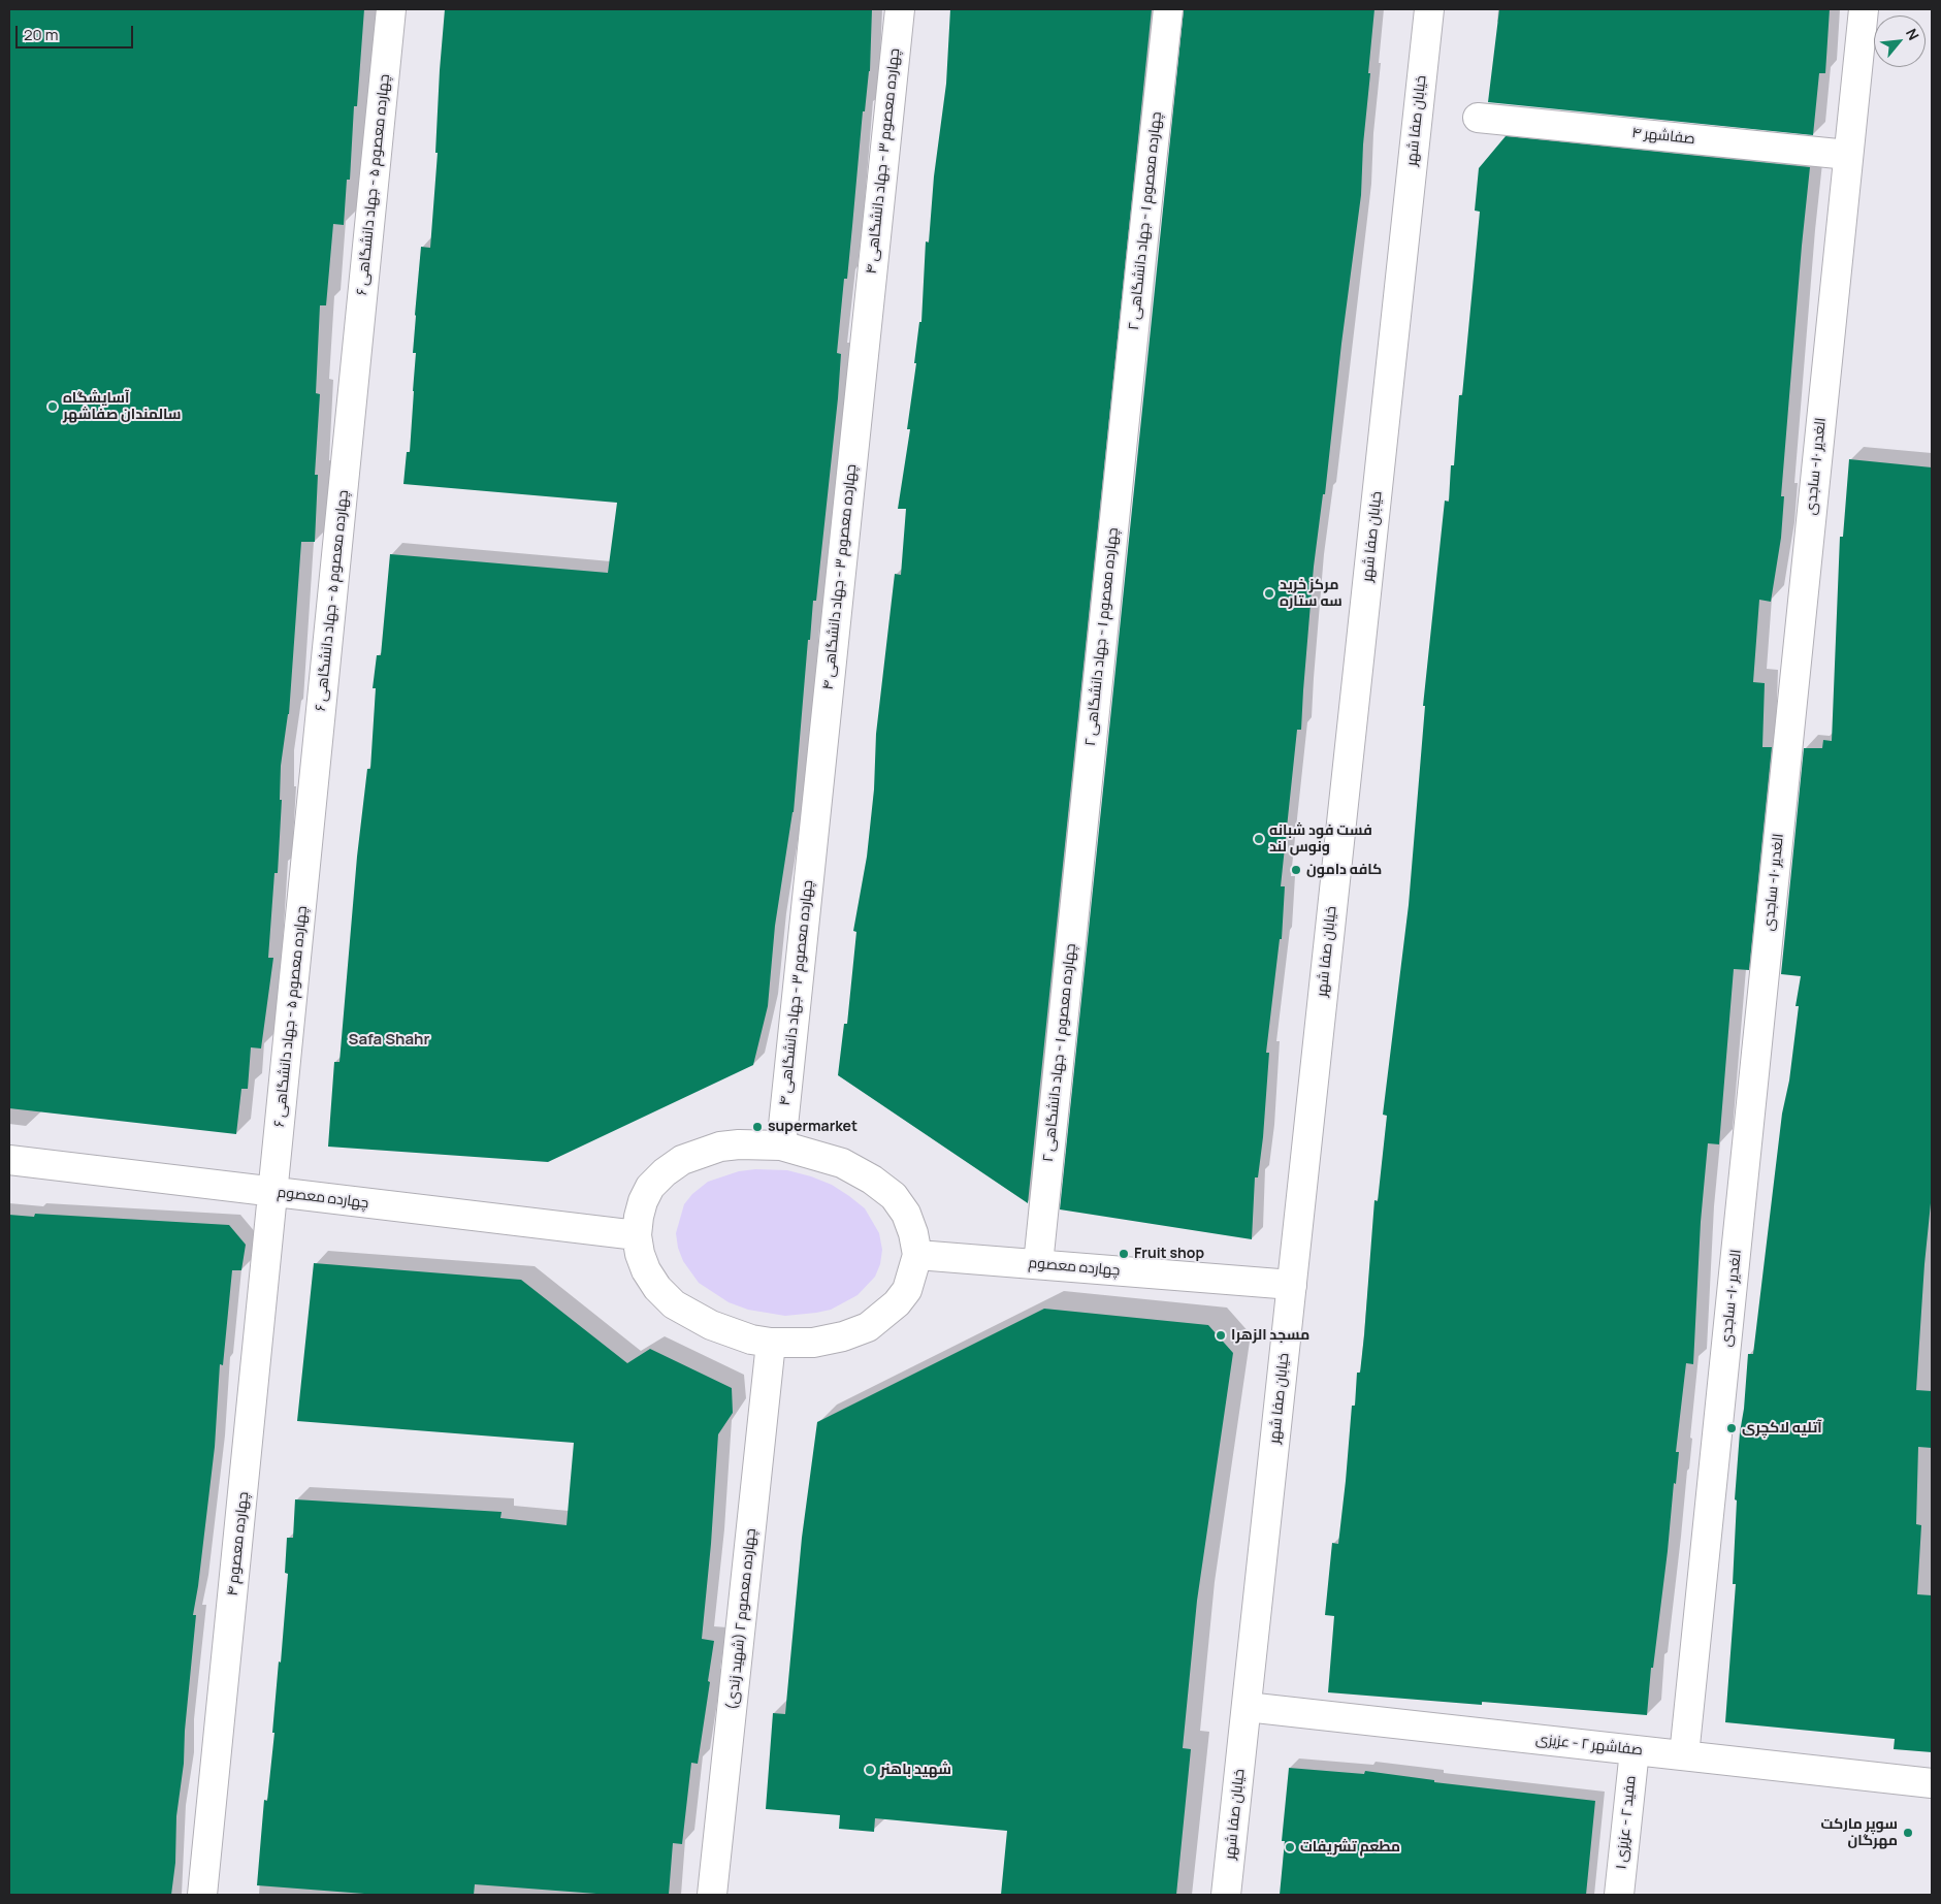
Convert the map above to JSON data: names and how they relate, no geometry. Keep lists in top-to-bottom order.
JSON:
{
  "streets": {
    "street": [
      "خیابان صفا شهر",
      "صفاشهر ۴",
      "چهارده معصوم ۳ - جهاد دانشگاهی ۴",
      "چهارده معصوم ۵ - جهاد دانشگاهی ۶",
      "چهارده معصوم ۱ - جهاد دانشگاهی ۲",
      "الغدیر ۱۰- ساجدی",
      "چهارده معصوم",
      "چهارده معصوم ۴",
      "چهارده معصوم ۲ (شهید زندی)",
      "صفاشهر ۲ - عزیزی",
      "مفید ۲ - عزیزی ۱"
    ]
  },
  "crossings": [
    ["خیابان صفا شهر", "چهارده معصوم"],
    ["خیابان صفا شهر", "صفاشهر ۲ - عزیزی"],
    ["صفاشهر ۴", "الغدیر ۱۰- ساجدی"],
    ["چهارده معصوم ۵ - جهاد دانشگاهی ۶", "چهارده معصوم"],
    ["چهارده معصوم ۵ - جهاد دانشگاهی ۶", "چهارده معصوم ۴"],
    ["چهارده معصوم ۱ - جهاد دانشگاهی ۲", "چهارده معصوم"],
    ["الغدیر ۱۰- ساجدی", "صفاشهر ۲ - عزیزی"],
    ["چهارده معصوم", "چهارده معصوم ۴"],
    ["صفاشهر ۲ - عزیزی", "مفید ۲ - عزیزی ۱"]
  ],
  "districts": ["Safa Shahr"],
  "places": [
    "آسایشگاه سالمندان صفاشهر",
    "مرکز خرید سه ستاره",
    "فست فود شبانه ونوس لند",
    "کافه دامون",
    "supermarket",
    "Fruit shop",
    "مسجد الزهرا",
    "آتلیه لاکچری",
    "شهید باهنر",
    "سوپر مارکت مهرگان",
    "مطعم تشريفات"
  ],
  "scale_bar": "20 m",
  "north": "top right"
}
